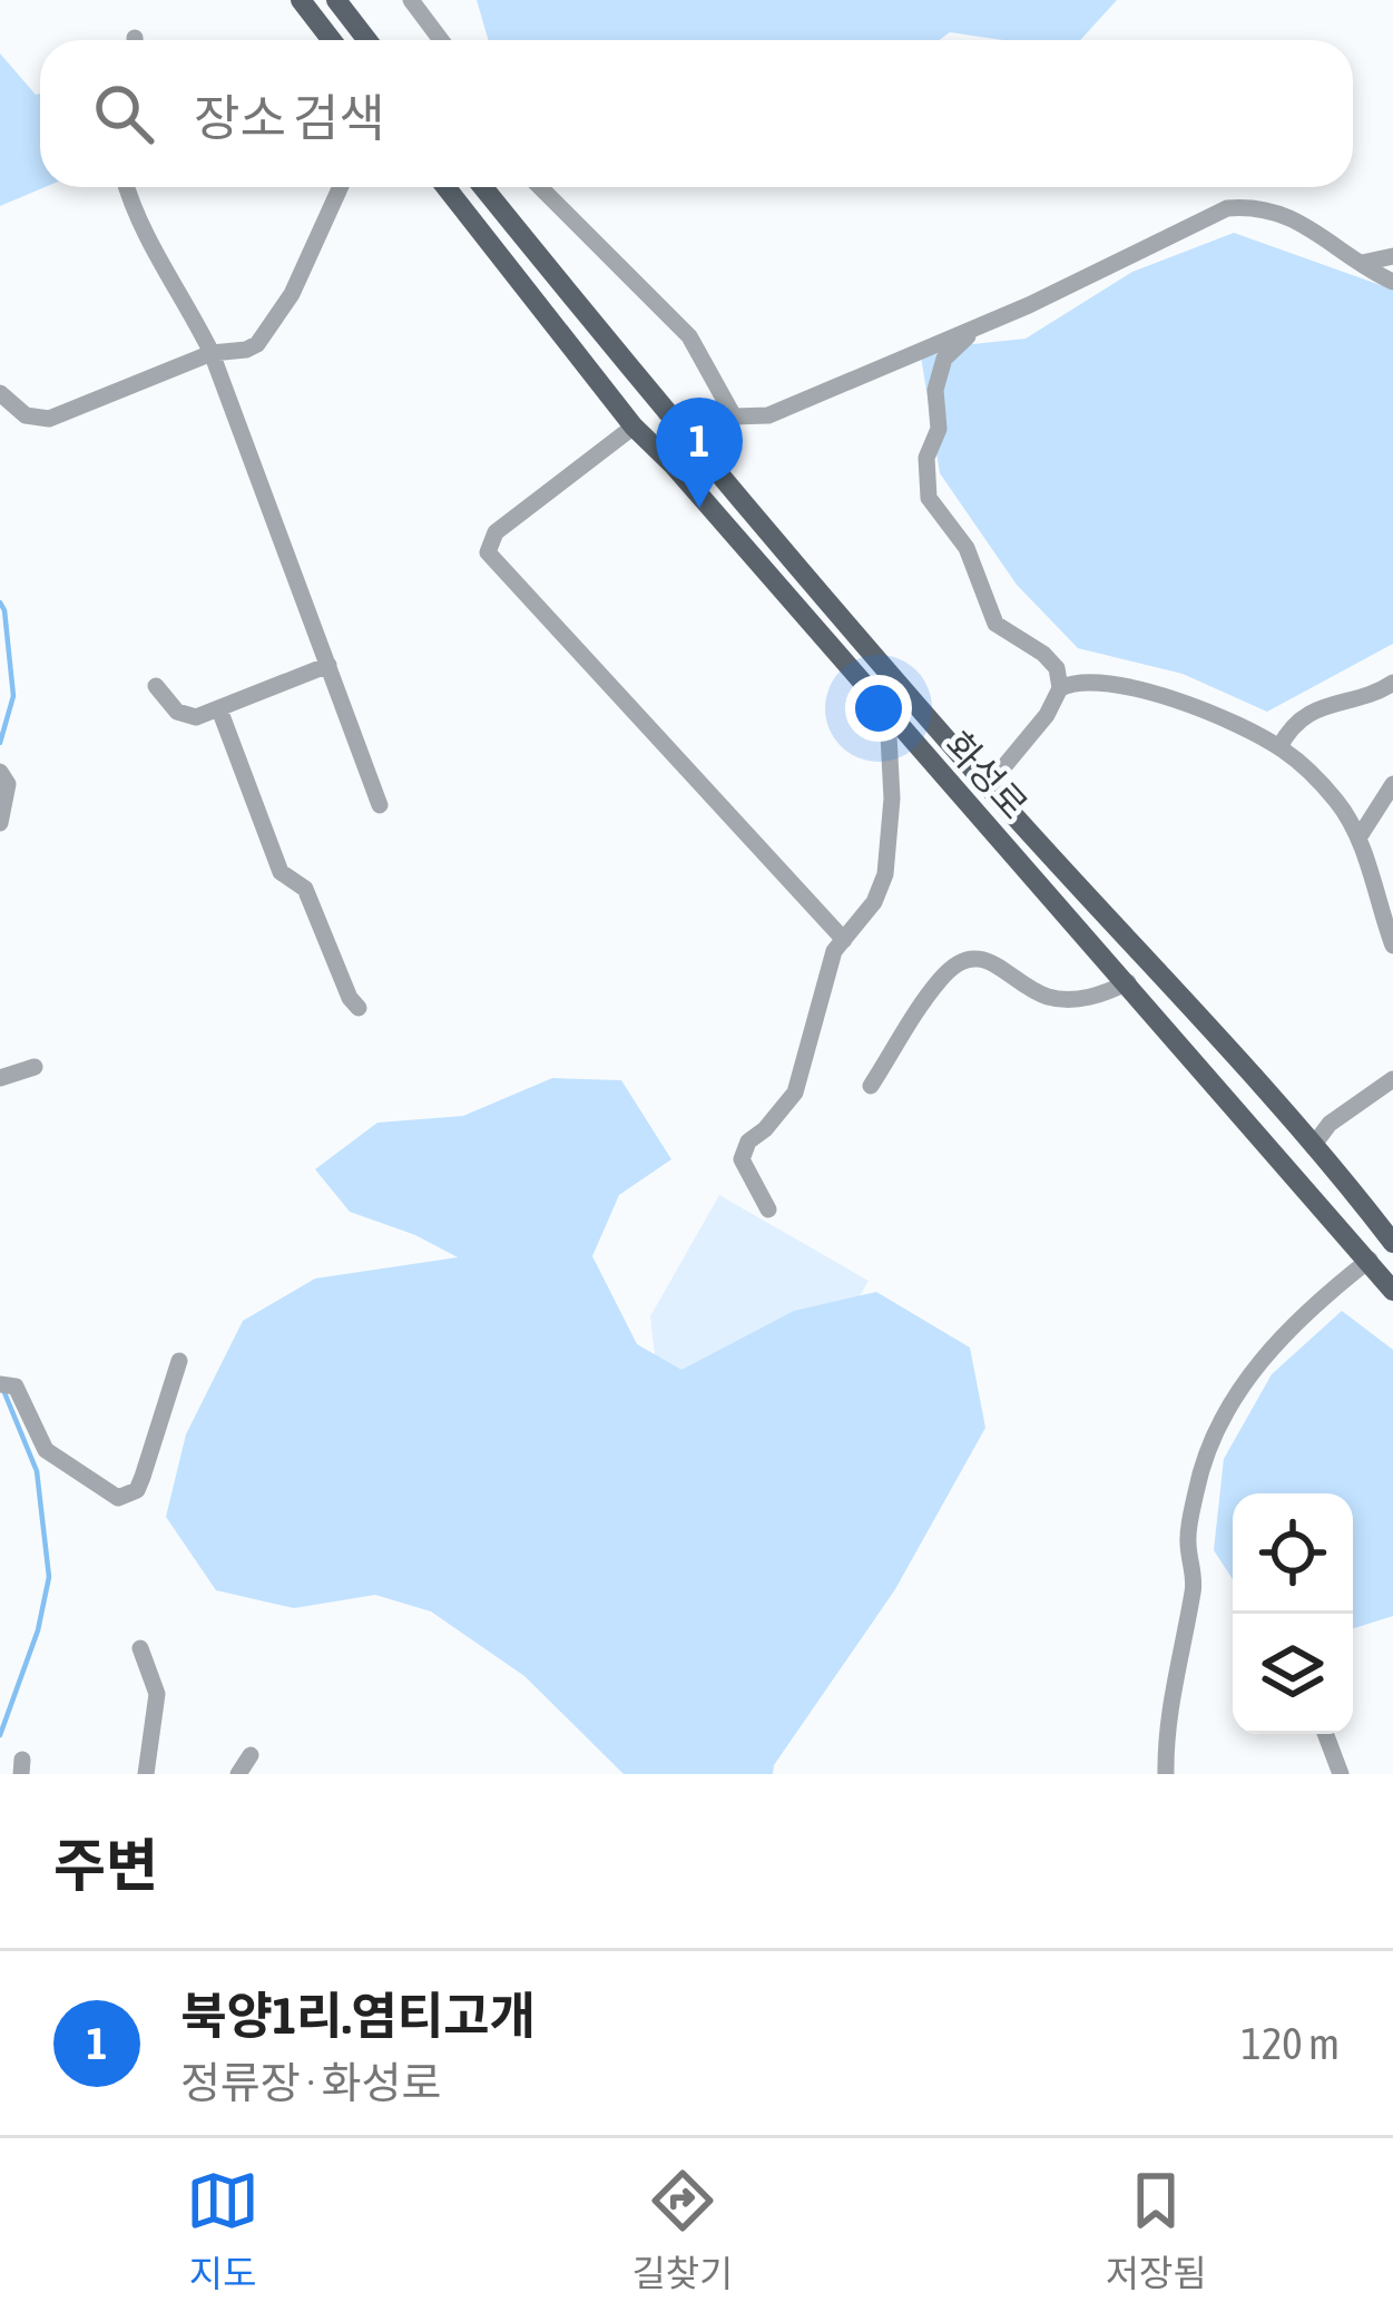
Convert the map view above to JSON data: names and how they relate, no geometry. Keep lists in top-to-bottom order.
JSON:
{
  "streets": {
    "main road": ["화성로"]
  },
  "page": {
    "search": "장소 검색",
    "pins": "1",
    "heading": "주변",
    "list": [
      {
        "mark": "1",
        "name": "북양1리.염티고개",
        "note": "정류장 · 화성로",
        "value": "120 m"
      }
    ],
    "nav": ["지도", "길찾기", "저장됨"]
  }
}
